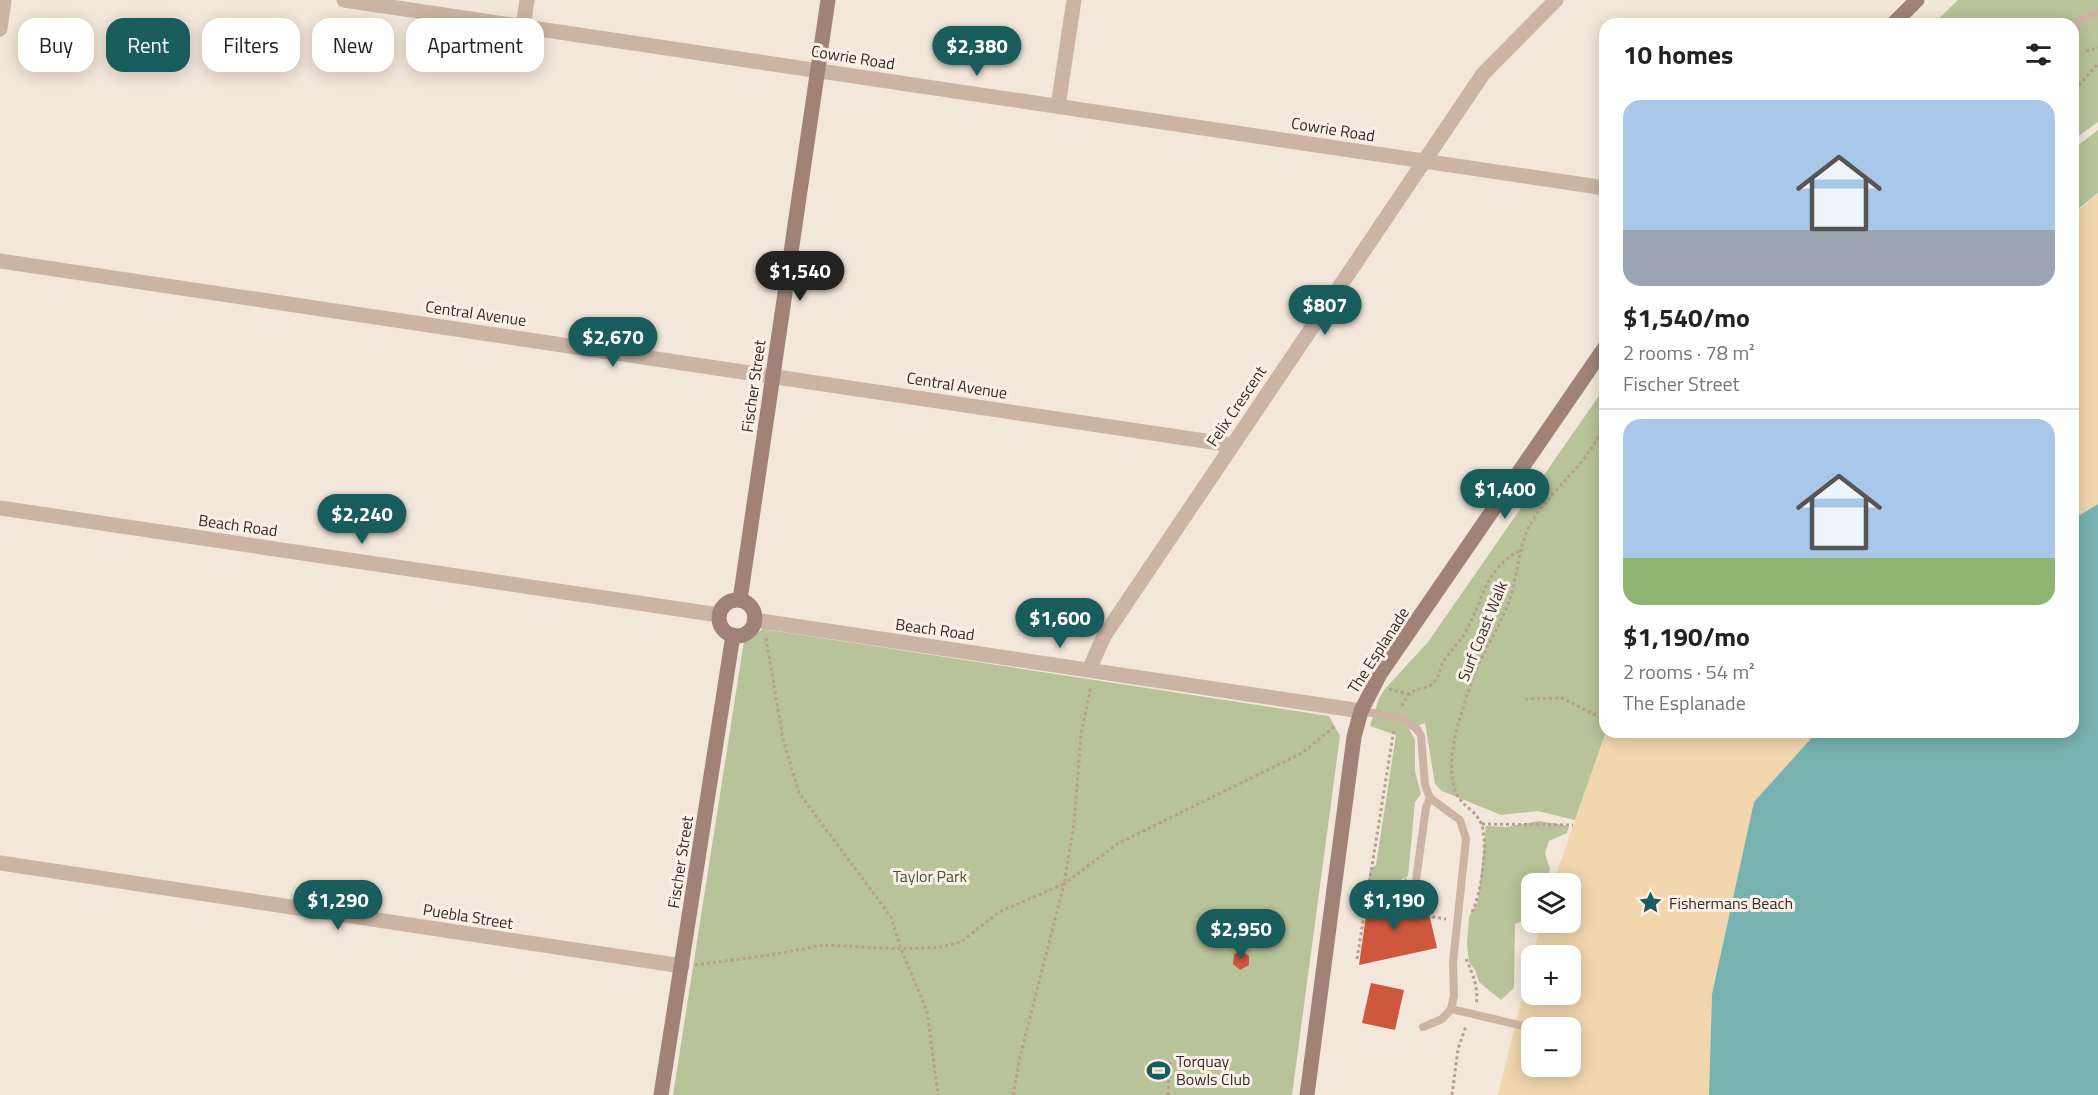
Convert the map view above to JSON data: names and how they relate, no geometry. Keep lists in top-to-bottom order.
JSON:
{
  "streets": {
    "street": [
      "Cowrie Road",
      "Central Avenue",
      "Fischer Street",
      "Felix Crescent",
      "Beach Road",
      "The Esplanade",
      "Puebla Street"
    ],
    "path": ["Surf Coast Walk"]
  },
  "crossings": [
    ["Cowrie Road", "Fischer Street"],
    ["Cowrie Road", "Felix Crescent"],
    ["Central Avenue", "Fischer Street"],
    ["Central Avenue", "Felix Crescent"],
    ["Fischer Street", "Beach Road"],
    ["Fischer Street", "Puebla Street"],
    ["Felix Crescent", "Beach Road"],
    ["Beach Road", "The Esplanade"]
  ],
  "parks": ["Taylor Park"],
  "places": {
    "place": ["Fishermans Beach"],
    "sports": ["Torquay Bowls Club"]
  },
  "page": {
    "chip": [
      "Buy",
      "Rent",
      "Filters",
      "New",
      "Apartment"
    ],
    "heading": "10 homes",
    "price": [
      "$2,380",
      "$1,540",
      "$807",
      "$2,670",
      "$1,400",
      "$2,240",
      "$1,600",
      "$1,290",
      "$1,190",
      "$2,950"
    ],
    "list": [
      {
        "name": "$1,540/mo",
        "note": "2 rooms · 78 m² · Fischer Street"
      },
      {
        "name": "$1,190/mo",
        "note": "2 rooms · 54 m² · The Esplanade"
      }
    ],
    "map_buttons": ["+", "−"]
  }
}
